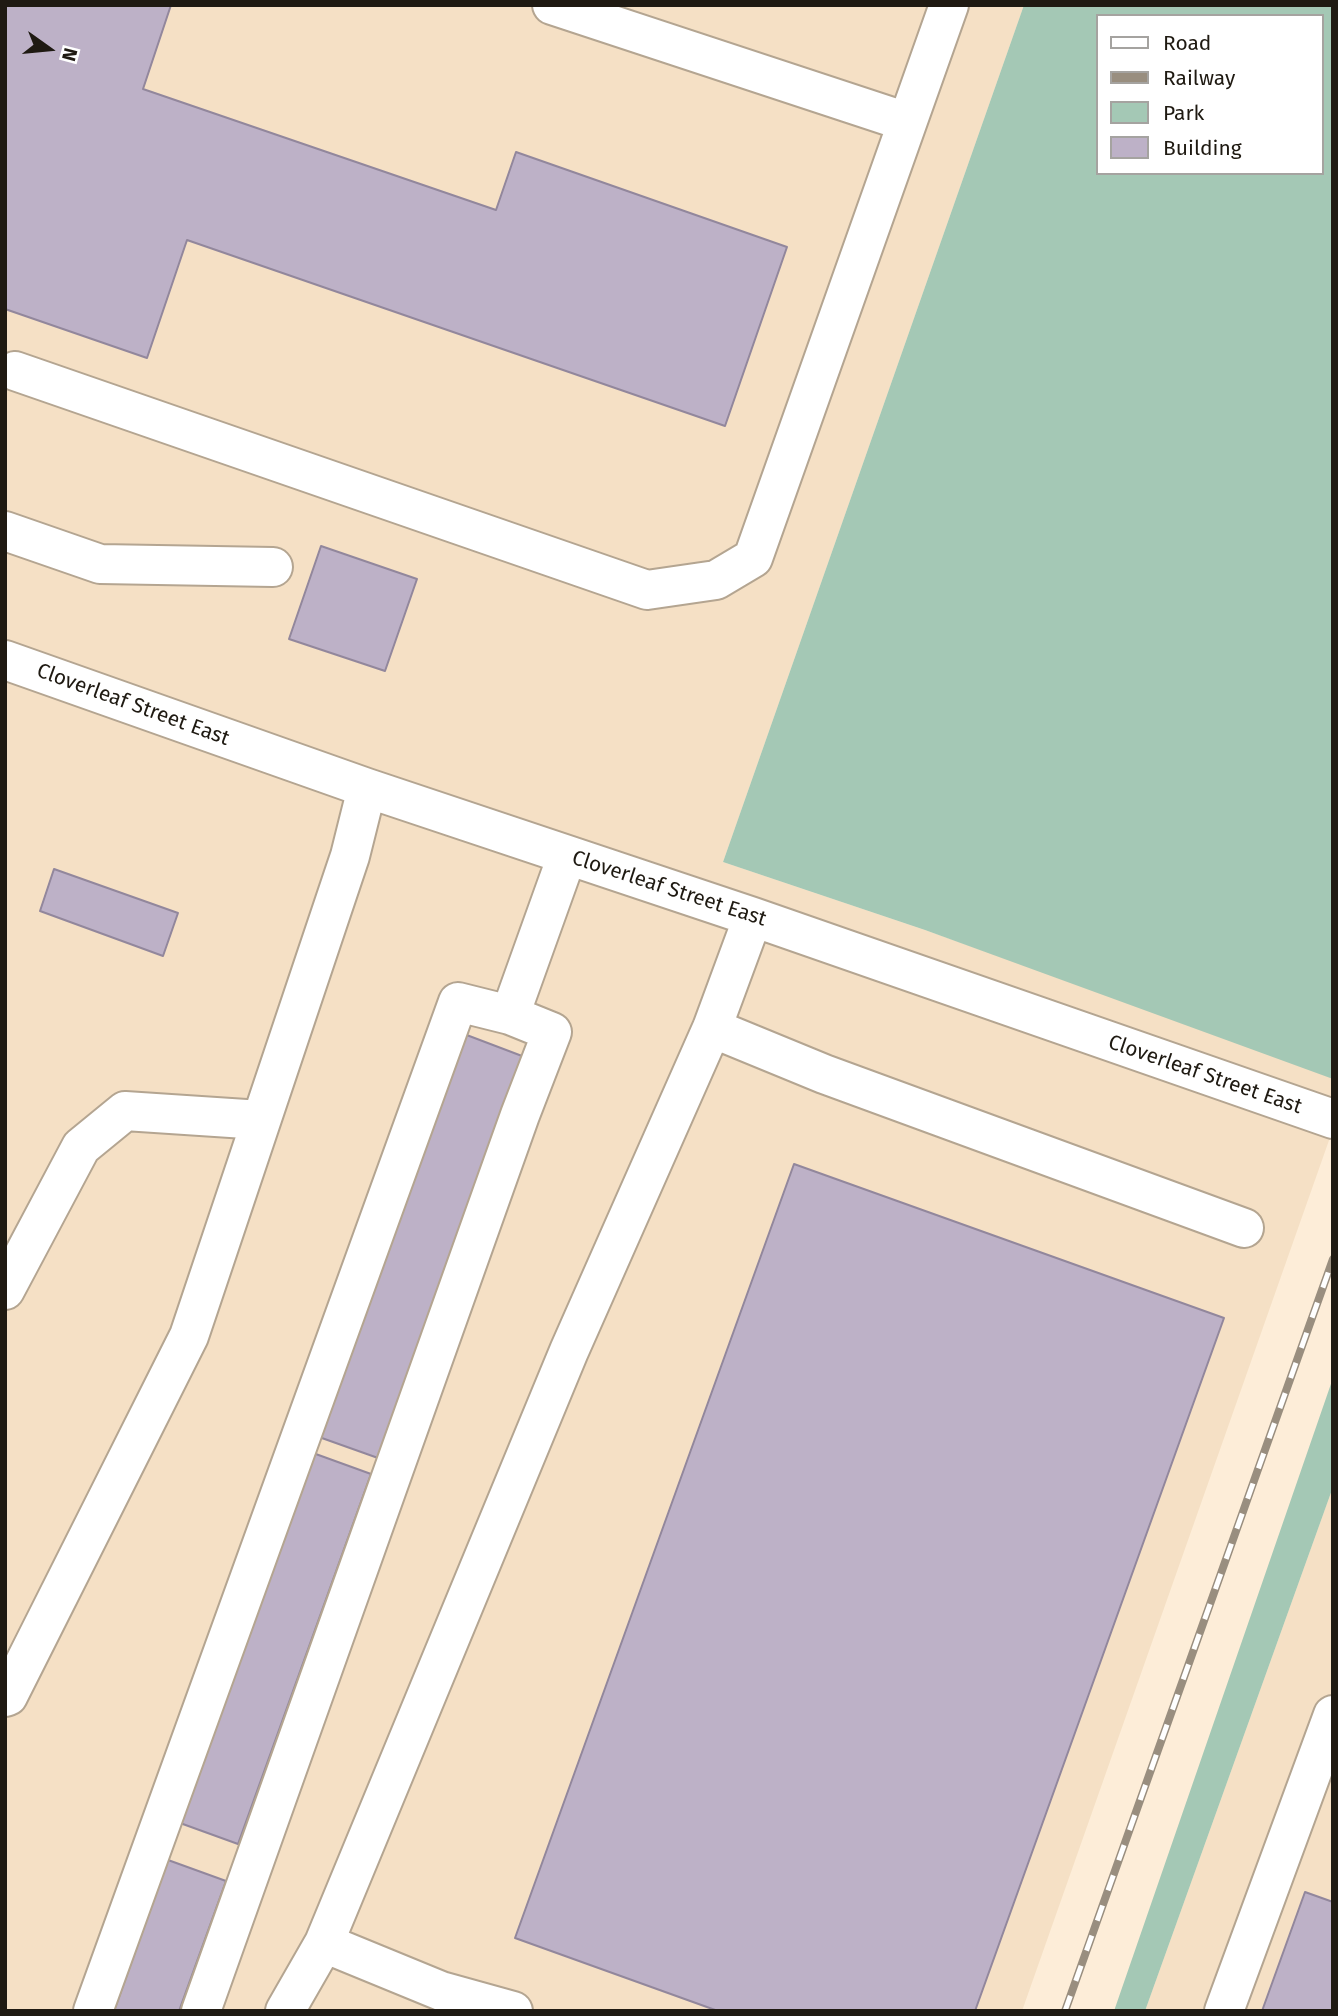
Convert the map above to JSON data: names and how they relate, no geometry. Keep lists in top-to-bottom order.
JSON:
{
  "streets": {
    "street": ["Cloverleaf Street East"]
  },
  "legend": [
    "Road",
    "Railway",
    "Park",
    "Building"
  ],
  "north": "right"
}
